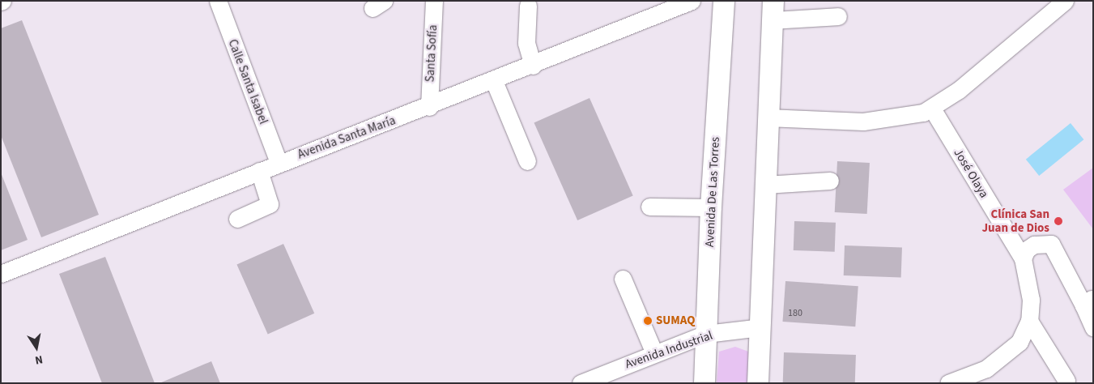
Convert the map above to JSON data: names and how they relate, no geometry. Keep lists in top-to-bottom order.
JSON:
{
  "streets": {
    "main road": ["Avenida De Las Torres"],
    "street": [
      "Santa Sofía",
      "Calle Santa Isabel",
      "Avenida Santa María",
      "José Olaya",
      "Avenida Industrial"
    ]
  },
  "crossings": [
    ["Santa Sofía", "Avenida Santa María"],
    ["Calle Santa Isabel", "Avenida Santa María"],
    ["Avenida De Las Torres", "Avenida Industrial"]
  ],
  "places": ["Clínica San Juan de Dios", "SUMAQ"],
  "house_numbers": ["180"],
  "north": "bottom"
}
